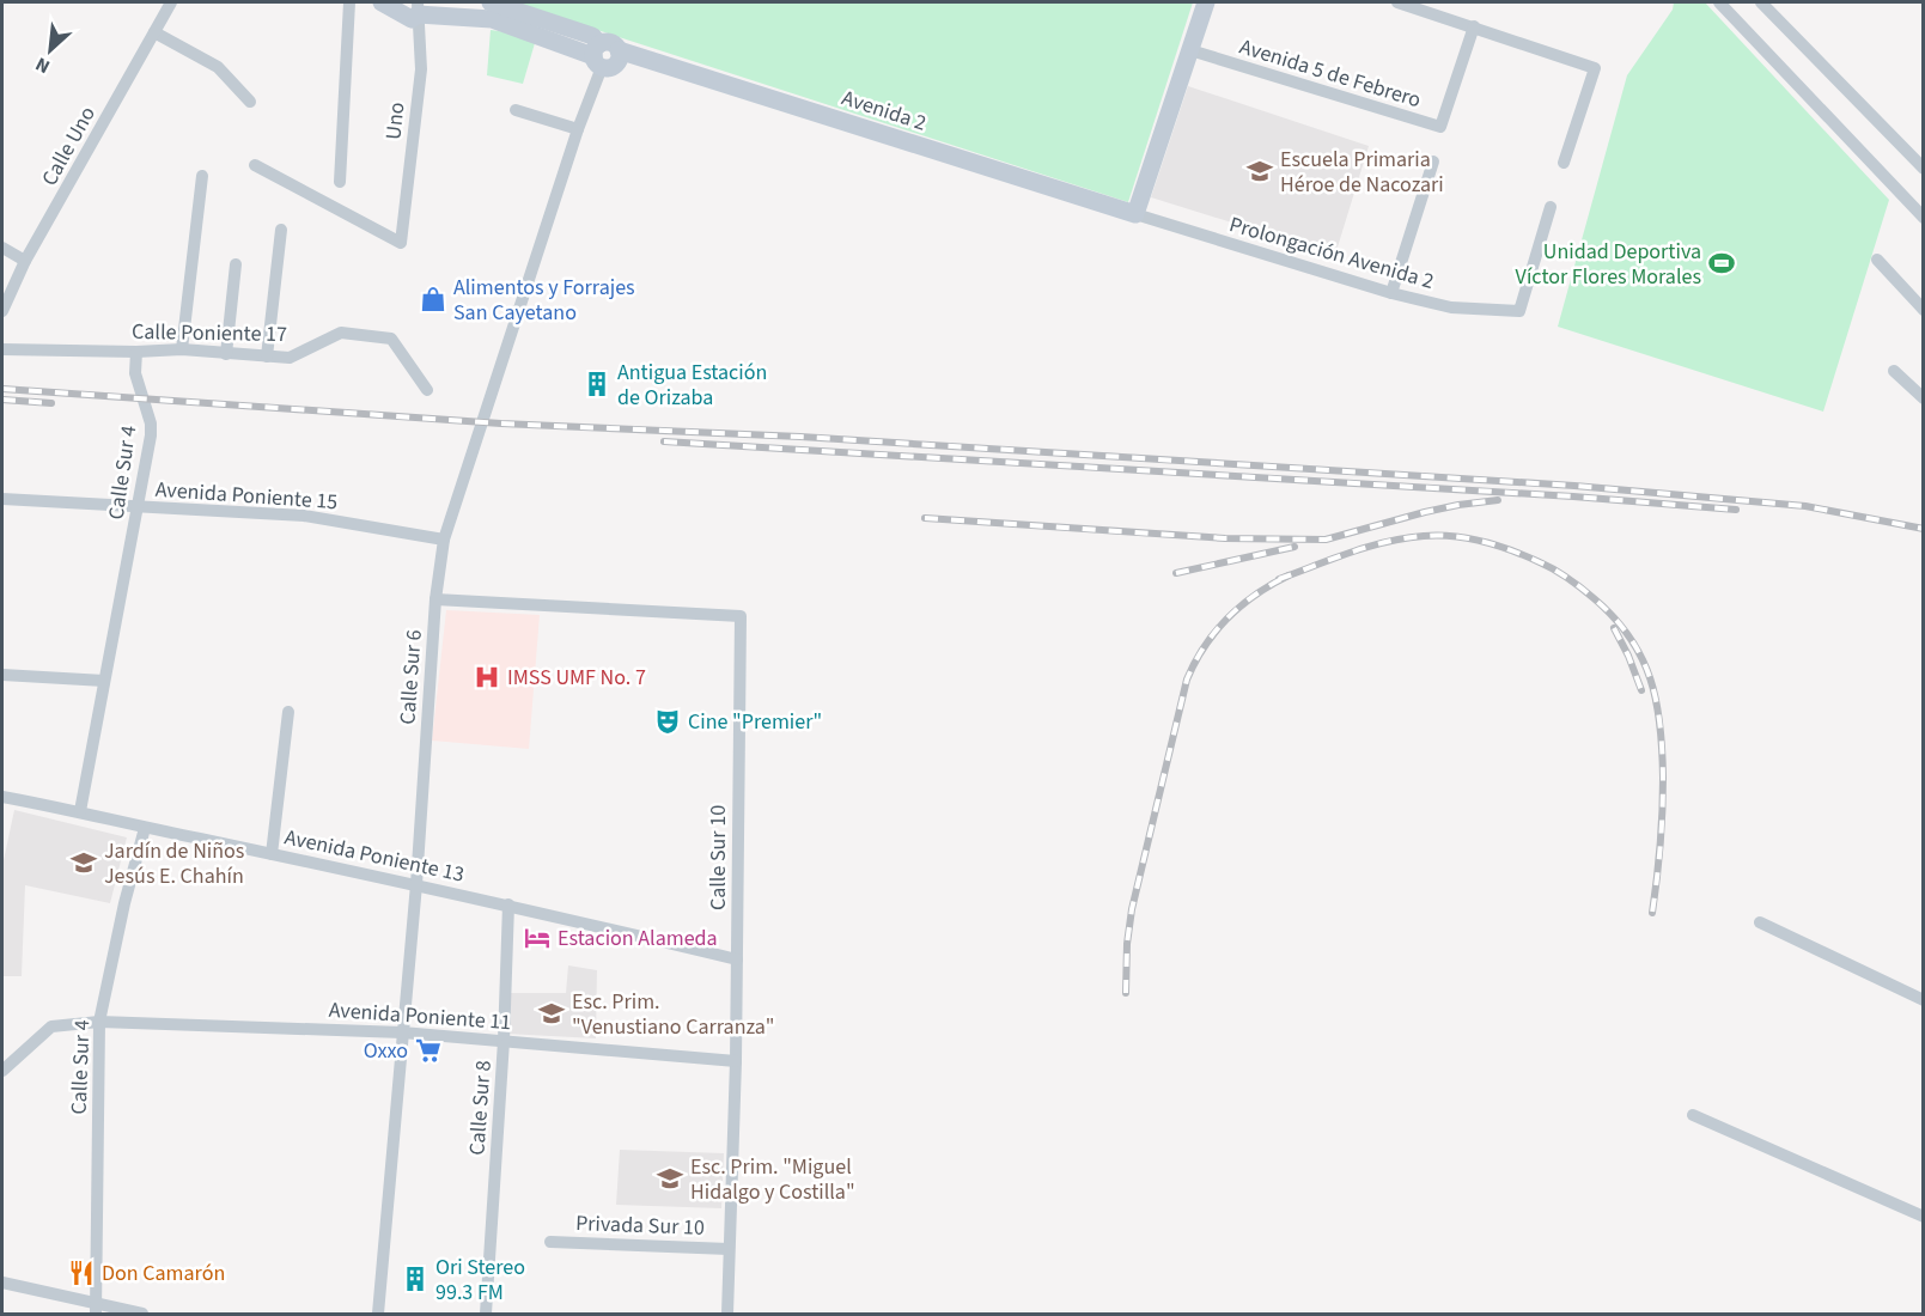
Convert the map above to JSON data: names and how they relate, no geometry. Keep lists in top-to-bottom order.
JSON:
{
  "streets": {
    "street": [
      "Avenida 5 de Febrero",
      "Avenida 2",
      "Uno",
      "Calle Uno",
      "Prolongación Avenida 2",
      "Calle Poniente 17",
      "Calle Sur 4",
      "Avenida Poniente 15",
      "Calle Sur 6",
      "Avenida Poniente 13",
      "Calle Sur 10",
      "Avenida Poniente 11",
      "Calle Sur 8",
      "Privada Sur 10"
    ]
  },
  "crossings": [
    ["Avenida 2", "Prolongación Avenida 2"],
    ["Avenida 2", "Calle Sur 6"],
    ["Calle Poniente 17", "Calle Sur 4"],
    ["Calle Sur 4", "Avenida Poniente 15"],
    ["Calle Sur 4", "Avenida Poniente 13"],
    ["Calle Sur 4", "Avenida Poniente 11"],
    ["Avenida Poniente 15", "Calle Sur 6"],
    ["Calle Sur 6", "Avenida Poniente 13"],
    ["Calle Sur 6", "Calle Sur 10"],
    ["Calle Sur 6", "Avenida Poniente 11"],
    ["Avenida Poniente 13", "Calle Sur 10"],
    ["Avenida Poniente 13", "Calle Sur 8"],
    ["Calle Sur 10", "Avenida Poniente 11"],
    ["Calle Sur 10", "Privada Sur 10"],
    ["Avenida Poniente 11", "Calle Sur 8"]
  ],
  "places": {
    "school or university": [
      "Escuela Primaria Héroe de Nacozari",
      "Jardín de Niños Jesús E. Chahín",
      "Esc. Prim. \"Venustiano Carranza\"",
      "Esc. Prim. \"Miguel Hidalgo y Costilla\""
    ],
    "sports": ["Unidad Deportiva Víctor Flores Morales"],
    "shop": ["Alimentos y Forrajes San Cayetano"],
    "building": ["Antigua Estación de Orizaba", "Ori Stereo 99.3 FM"],
    "hospital": ["IMSS UMF No. 7"],
    "theatre": ["Cine \"Premier\""],
    "hotel": ["Estacion Alameda"],
    "supermarket": ["Oxxo"],
    "restaurant": ["Don Camarón"]
  },
  "north": "bottom left"
}
